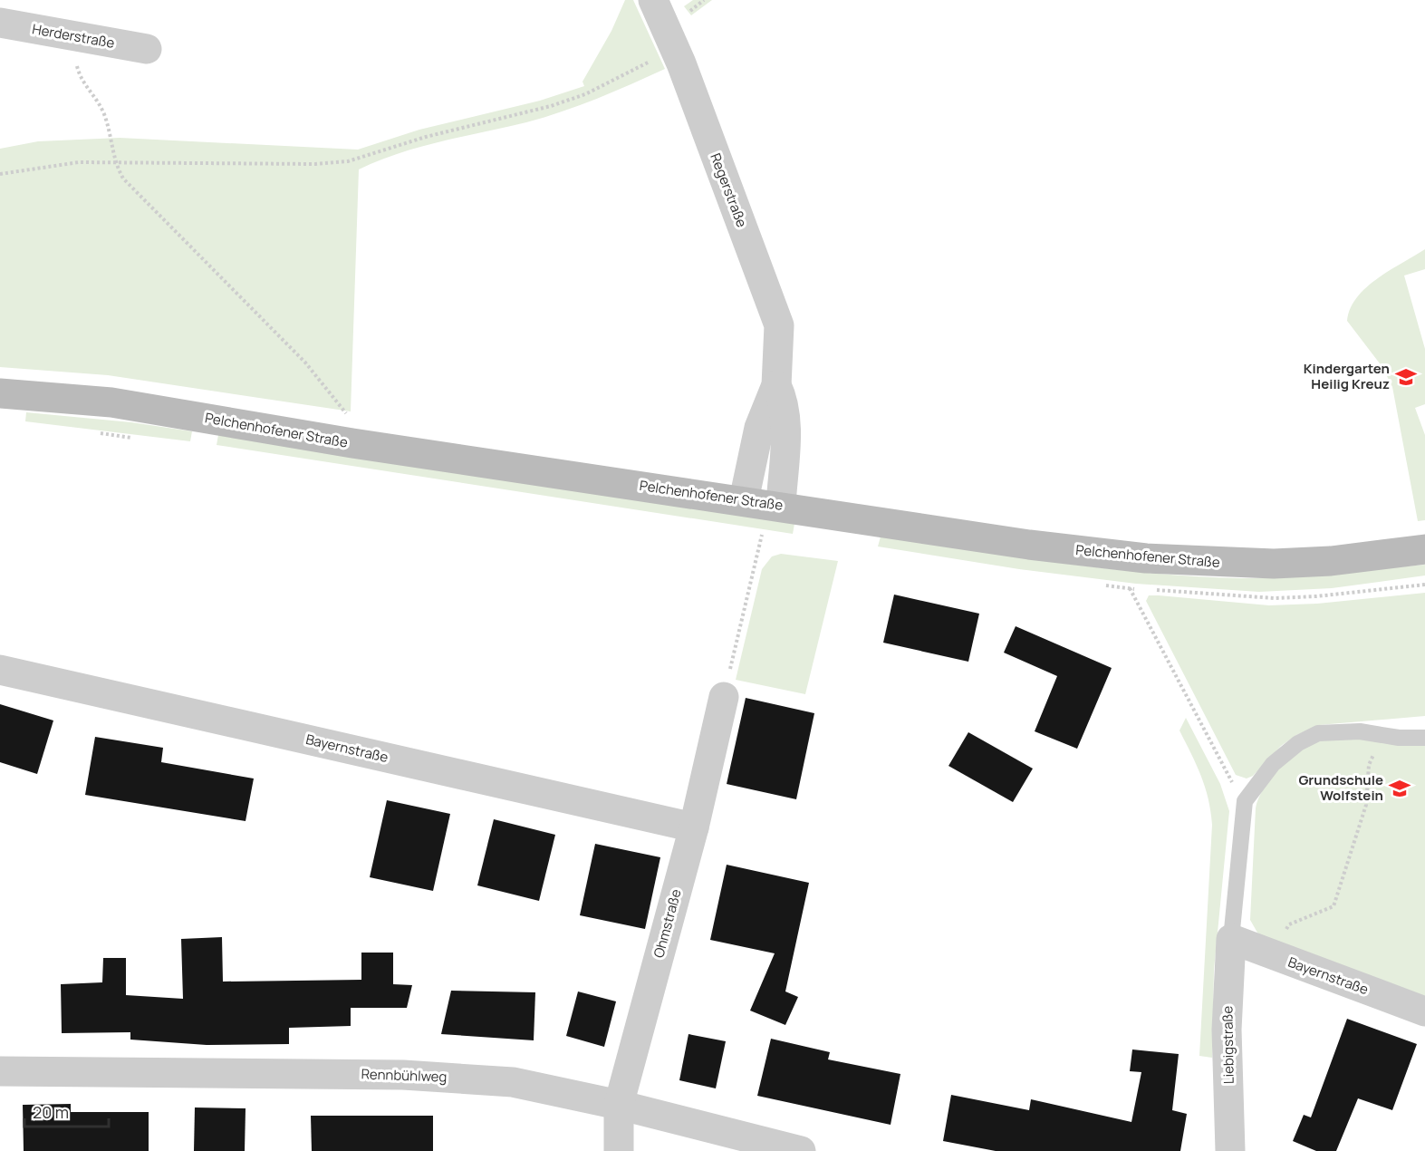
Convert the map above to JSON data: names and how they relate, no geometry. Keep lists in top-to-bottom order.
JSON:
{
  "streets": {
    "main road": ["Pelchenhofener Straße"],
    "street": [
      "Herderstraße",
      "Regerstraße",
      "Bayernstraße",
      "Ohmstraße",
      "Liebigstraße",
      "Rennbühlweg"
    ]
  },
  "crossings": [
    ["Regerstraße", "Pelchenhofener Straße"],
    ["Bayernstraße", "Ohmstraße"],
    ["Bayernstraße", "Liebigstraße"],
    ["Ohmstraße", "Rennbühlweg"]
  ],
  "places": {
    "school or university": ["Kindergarten Heilig Kreuz", "Grundschule Wolfstein"]
  },
  "scale_bar": "20 m"
}
